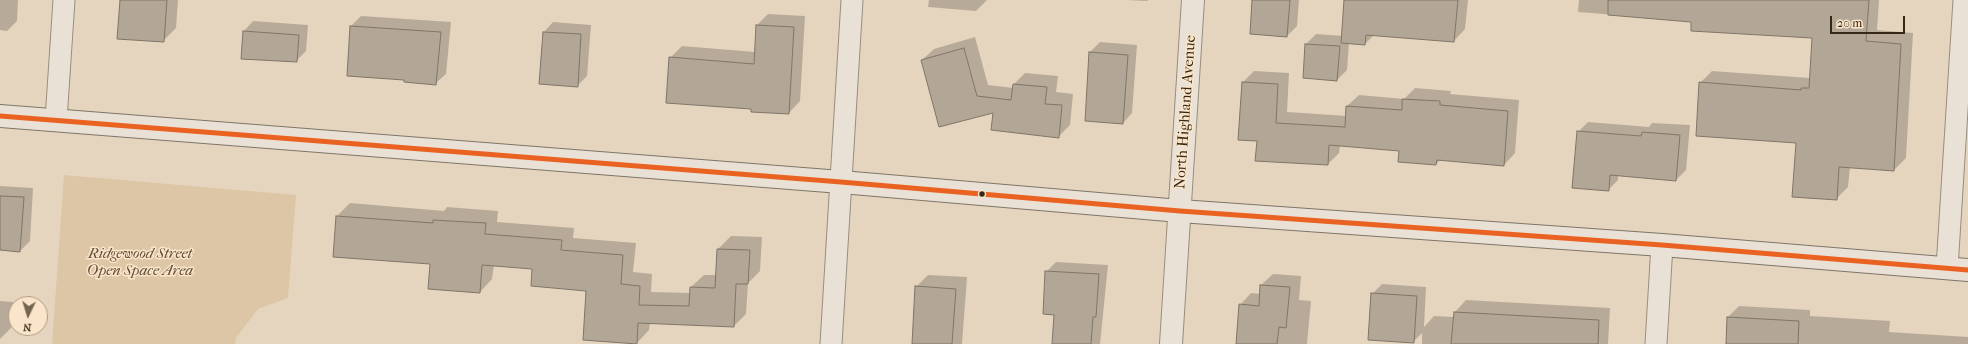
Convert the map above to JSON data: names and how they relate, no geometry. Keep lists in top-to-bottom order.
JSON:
{
  "streets": {
    "main road": ["North Highland Avenue"]
  },
  "parks": ["Ridgewood Street Open Space Area"],
  "scale_bar": "20 m",
  "north": "bottom"
}
